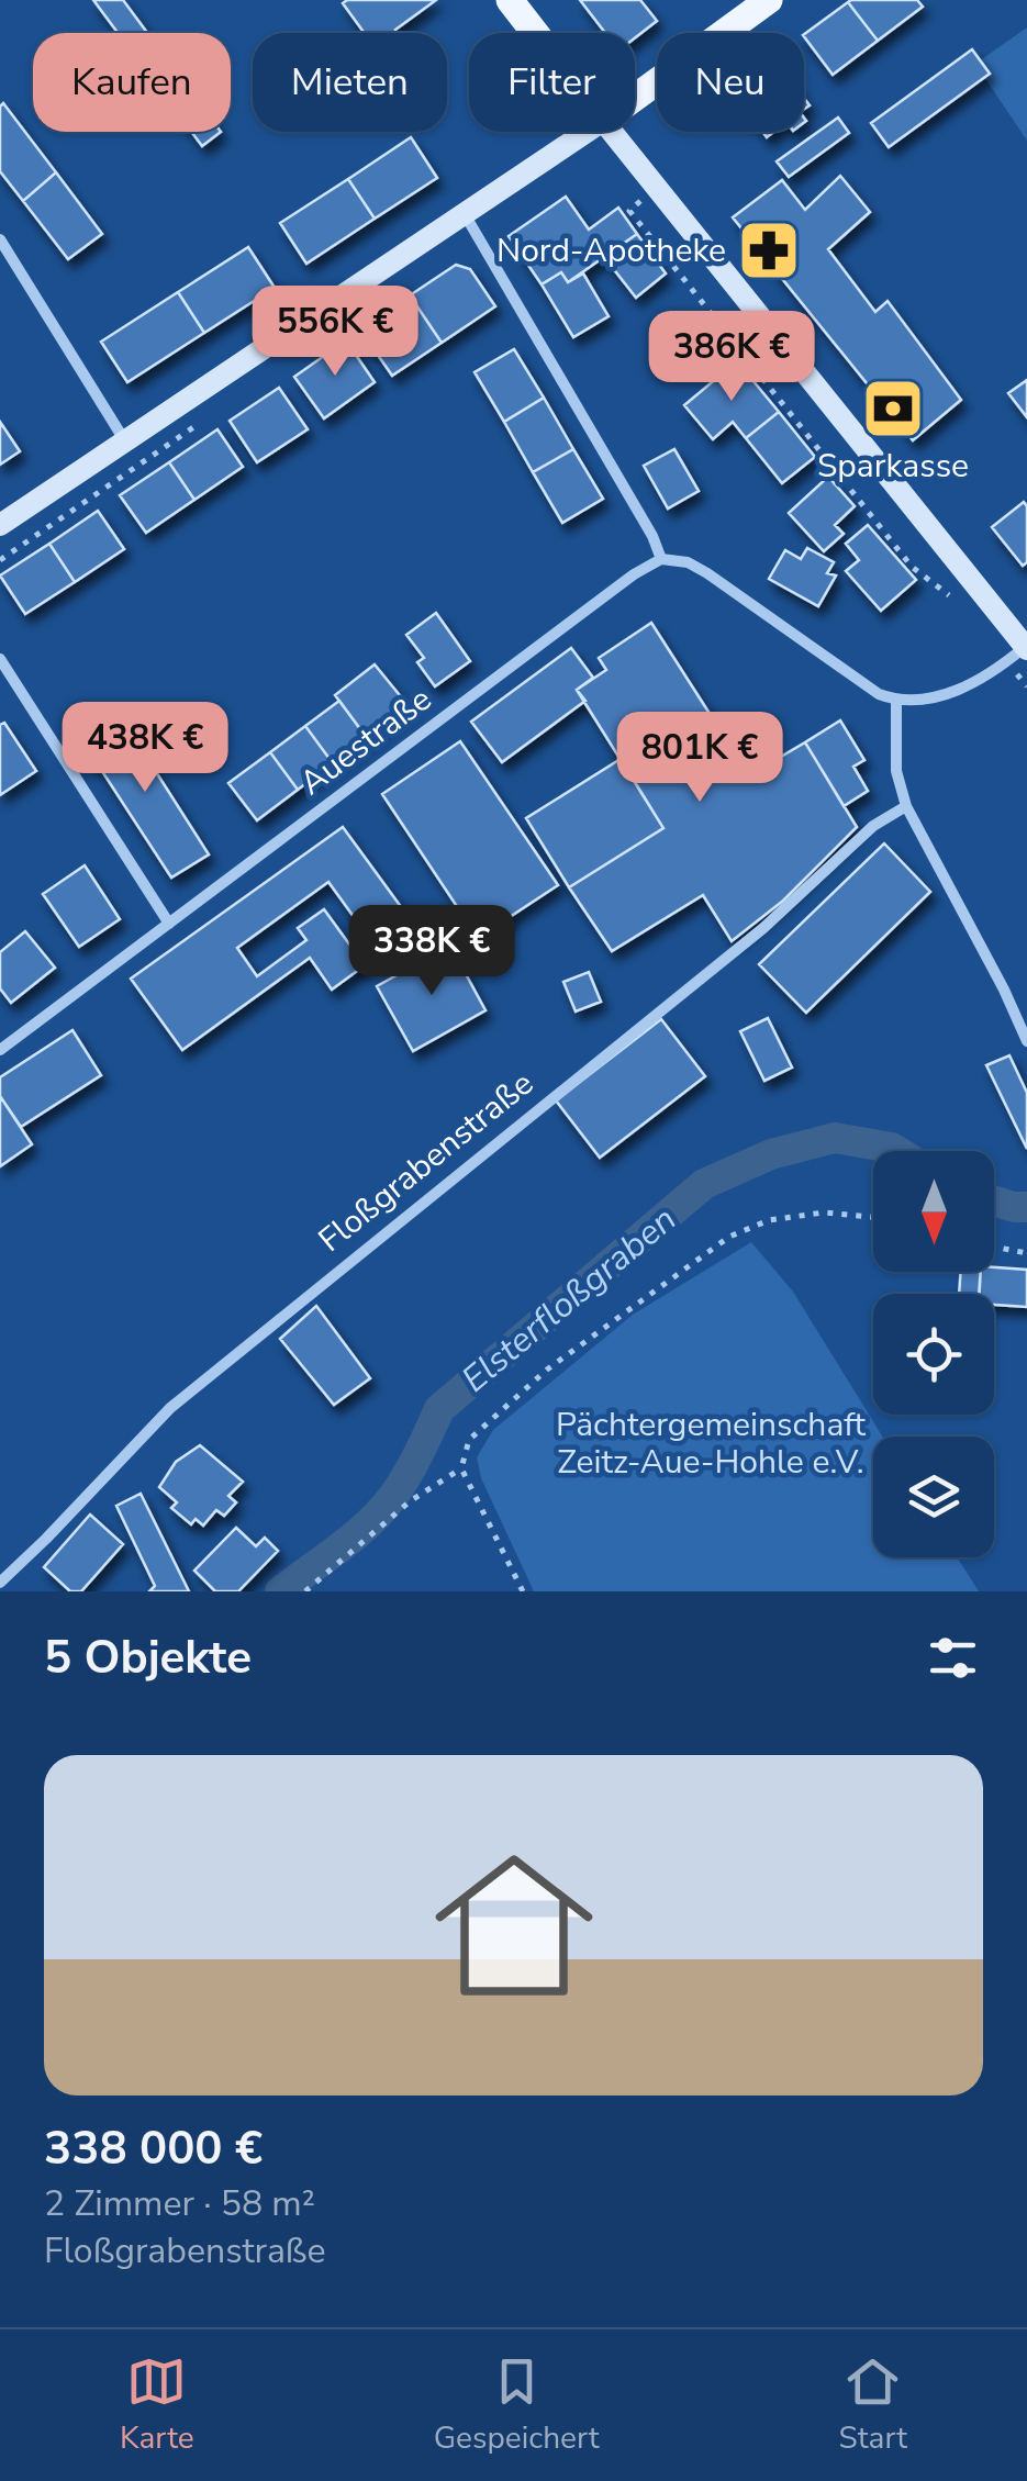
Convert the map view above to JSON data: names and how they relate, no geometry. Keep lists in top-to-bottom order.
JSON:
{
  "streets": {
    "street": ["Auestraße", "Floßgrabenstraße"]
  },
  "water": ["Elsterfloßgraben"],
  "parks": ["Pächtergemeinschaft Zeitz-Aue-Hohle e.V."],
  "places": {
    "pharmacy": ["Nord-Apotheke"],
    "bank": ["Sparkasse"]
  },
  "north": "bottom",
  "page": {
    "chip": [
      "Kaufen",
      "Mieten",
      "Filter",
      "Neu"
    ],
    "price": [
      "556K €",
      "386K €",
      "438K €",
      "801K €",
      "338K €"
    ],
    "heading": "5 Objekte",
    "list": [
      {
        "name": "338 000 €",
        "note": "2 Zimmer · 58 m² · Floßgrabenstraße"
      }
    ],
    "tabs": ["Karte", "Gespeichert", "Start"]
  }
}
